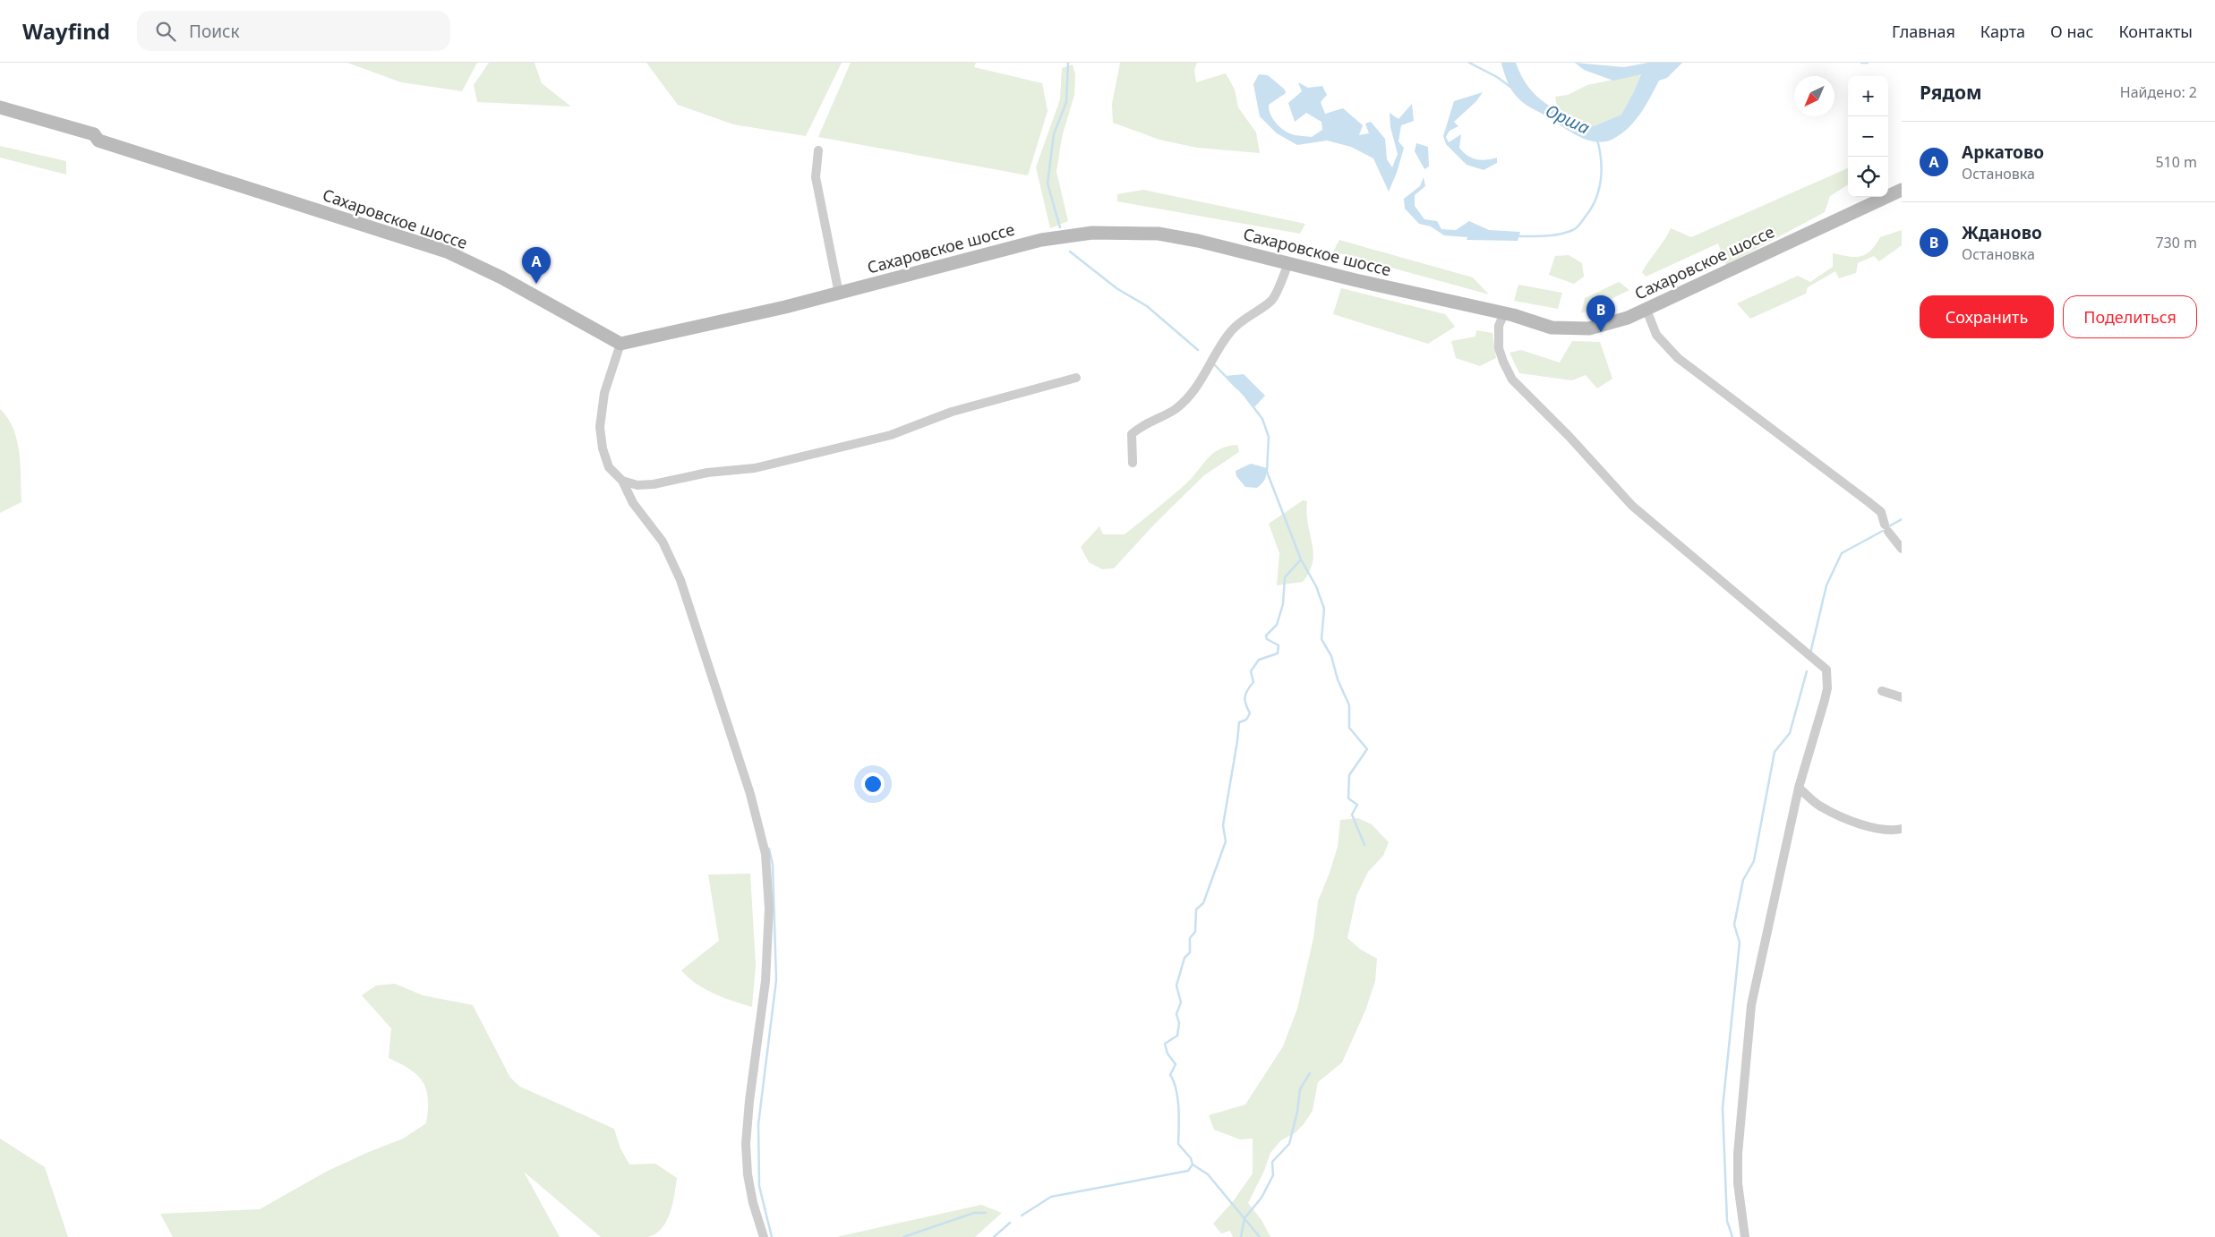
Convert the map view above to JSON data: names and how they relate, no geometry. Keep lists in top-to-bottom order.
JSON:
{
  "streets": {
    "main road": ["Сахаровское шоссе"]
  },
  "water": ["Орша"],
  "north": "bottom left",
  "page": {
    "header": "Wayfind",
    "search": "Поиск",
    "nav": [
      "Главная",
      "Карта",
      "О нас",
      "Контакты"
    ],
    "heading": ["Рядом", "Найдено: 2"],
    "map_buttons": ["+", "−"],
    "list": [
      {
        "mark": "A",
        "name": "Аркатово",
        "note": "Остановка",
        "value": "510 m"
      },
      {
        "mark": "B",
        "name": "Жданово",
        "note": "Остановка",
        "value": "730 m"
      }
    ],
    "pins": ["A", "B"],
    "buttons": ["Сохранить", "Поделиться"]
  }
}
